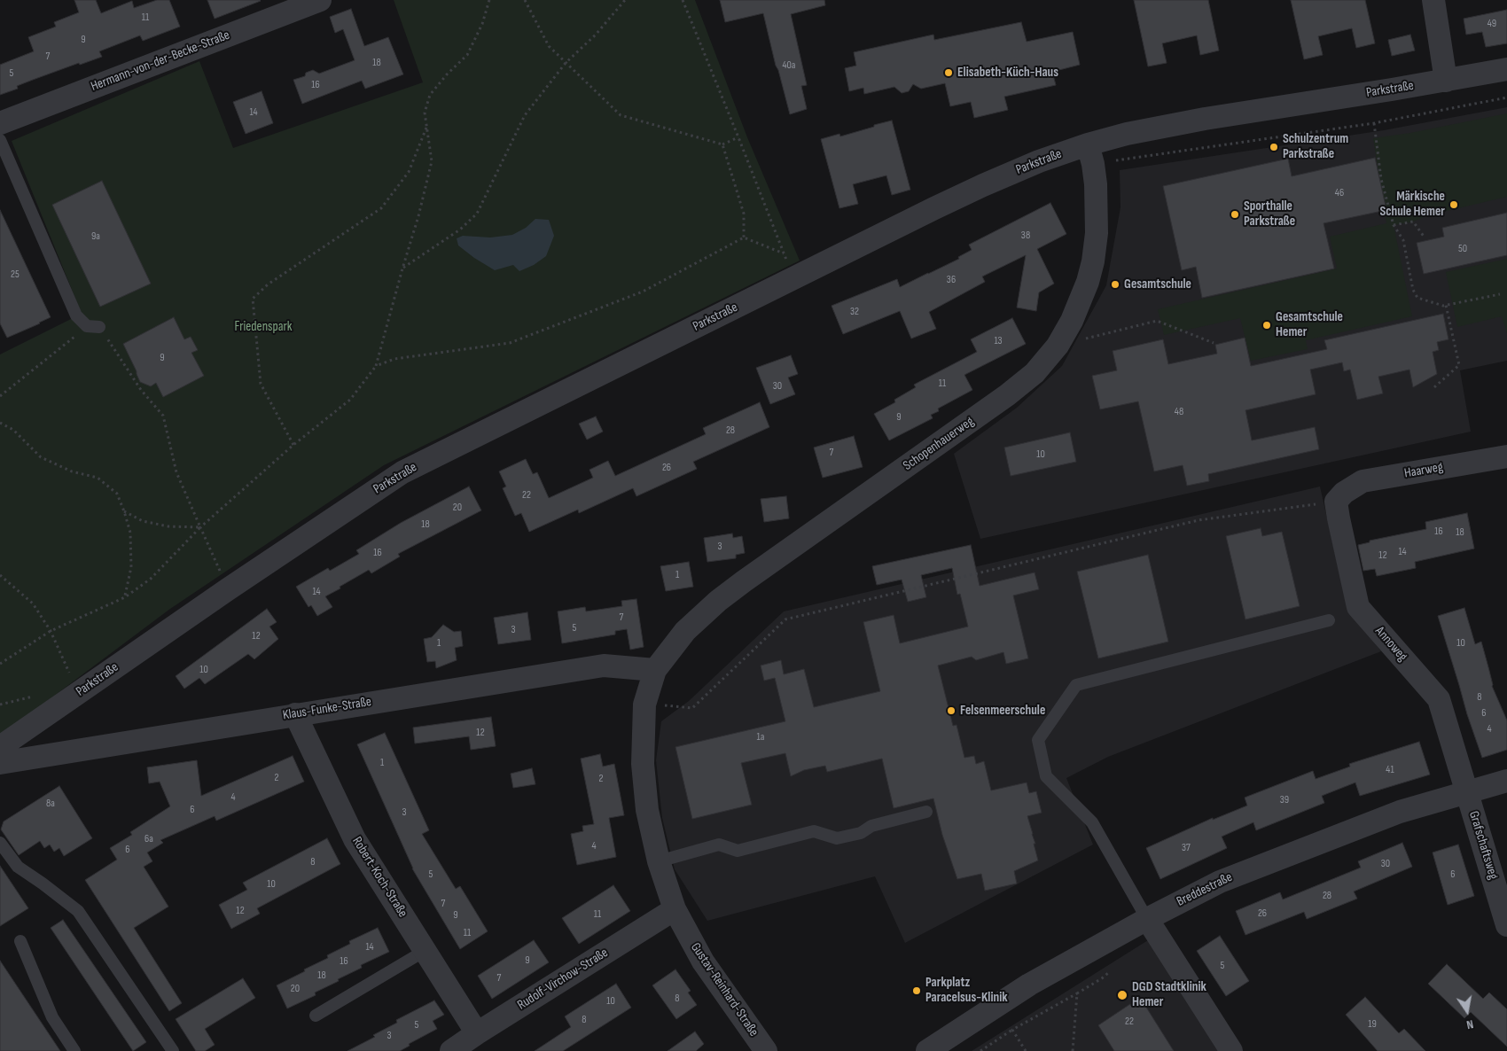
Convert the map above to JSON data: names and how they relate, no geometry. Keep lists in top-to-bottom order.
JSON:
{
  "streets": {
    "street": [
      "Hermann-von-der-Becke-Straße",
      "Parkstraße",
      "Schopenhauerweg",
      "Haarweg",
      "Annoweg",
      "Klaus-Funke-Straße",
      "Grafschaftsweg",
      "Robert-Koch-Straße",
      "Breddestraße",
      "Rudolf-Virchow-Straße",
      "Gustav-Reinhard-Straße"
    ]
  },
  "crossings": [
    ["Parkstraße", "Schopenhauerweg"],
    ["Schopenhauerweg", "Klaus-Funke-Straße"],
    ["Schopenhauerweg", "Gustav-Reinhard-Straße"],
    ["Haarweg", "Annoweg"],
    ["Annoweg", "Grafschaftsweg"],
    ["Annoweg", "Breddestraße"],
    ["Klaus-Funke-Straße", "Robert-Koch-Straße"],
    ["Klaus-Funke-Straße", "Gustav-Reinhard-Straße"],
    ["Grafschaftsweg", "Breddestraße"],
    ["Robert-Koch-Straße", "Rudolf-Virchow-Straße"],
    ["Rudolf-Virchow-Straße", "Gustav-Reinhard-Straße"]
  ],
  "parks": ["Friedenspark"],
  "places": [
    "Elisabeth-Küch-Haus",
    "Schulzentrum Parkstraße",
    "Märkische Schule Hemer",
    "Sporthalle Parkstraße",
    "Gesamtschule",
    "Gesamtschule Hemer",
    "Felsenmeerschule",
    "Parkplatz Paracelsus-Klinik",
    "DGD Stadtklinik Hemer"
  ],
  "house_numbers": [
    "11",
    "49",
    "9",
    "7",
    "18",
    "40a",
    "5",
    "16",
    "14",
    "46",
    "38",
    "9a",
    "50",
    "25",
    "36",
    "32",
    "13",
    "9",
    "11",
    "30",
    "48",
    "9",
    "28",
    "7",
    "10",
    "26",
    "22",
    "20",
    "18",
    "16",
    "18",
    "3",
    "14",
    "16",
    "12",
    "1",
    "14",
    "7",
    "5",
    "3",
    "12",
    "1",
    "10",
    "10",
    "8",
    "6",
    "4",
    "12",
    "1a",
    "1",
    "41",
    "2",
    "2",
    "4",
    "39",
    "8a",
    "6",
    "3",
    "6a",
    "4",
    "37",
    "6",
    "8",
    "30",
    "5",
    "6",
    "10",
    "28",
    "7",
    "12",
    "26",
    "11",
    "9",
    "11",
    "14",
    "9",
    "16",
    "5",
    "18",
    "7",
    "20",
    "8",
    "10",
    "8",
    "22",
    "19",
    "5",
    "3"
  ],
  "north": "bottom"
}
